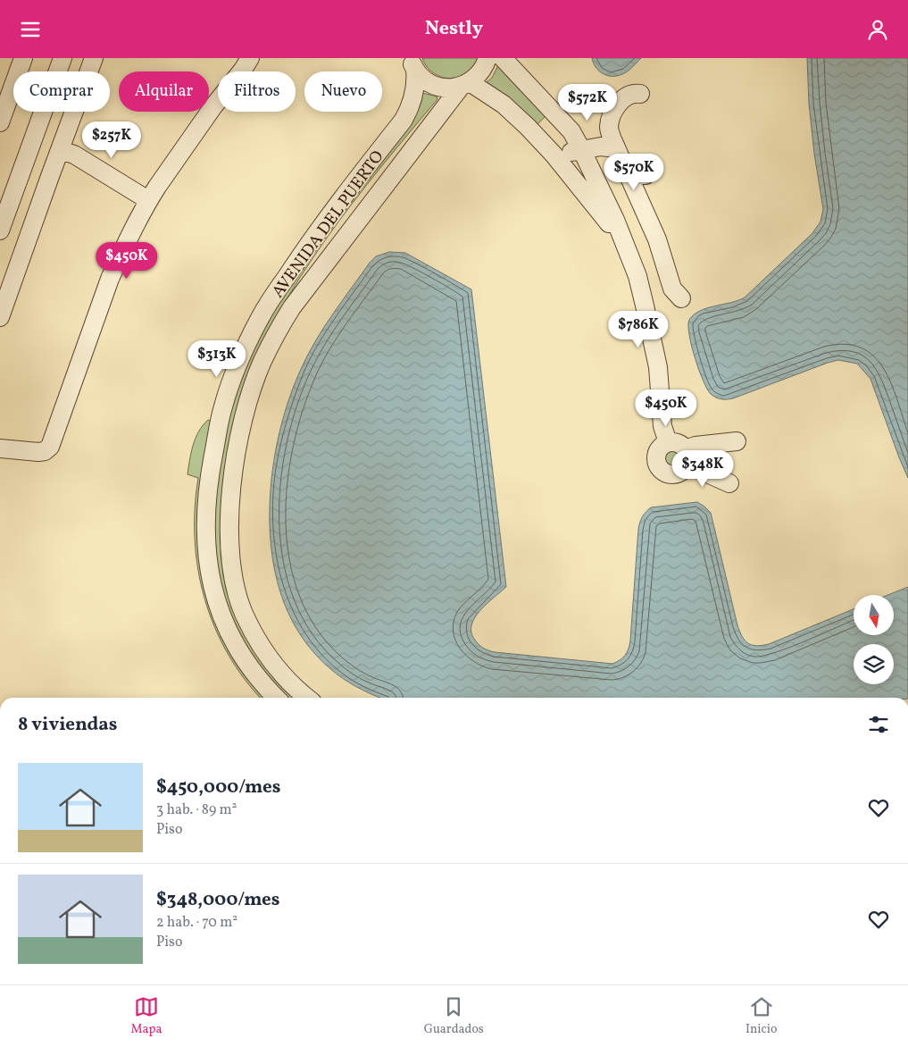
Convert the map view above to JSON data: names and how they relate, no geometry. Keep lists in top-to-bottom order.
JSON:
{
  "streets": {
    "street": ["AVENIDA DEL PUERTO"]
  },
  "north": "bottom",
  "page": {
    "header": "Nestly",
    "chip": [
      "Comprar",
      "Alquilar",
      "Filtros",
      "Nuevo"
    ],
    "price": [
      "$572K",
      "$257K",
      "$570K",
      "$450K",
      "$786K",
      "$313K",
      "$450K",
      "$348K"
    ],
    "heading": "8 viviendas",
    "list": [
      {
        "name": "$450,000/mes",
        "note": "3 hab. · 89 m² · Piso"
      },
      {
        "name": "$348,000/mes",
        "note": "2 hab. · 70 m² · Piso"
      }
    ],
    "tabs": ["Mapa", "Guardados", "Inicio"]
  }
}
